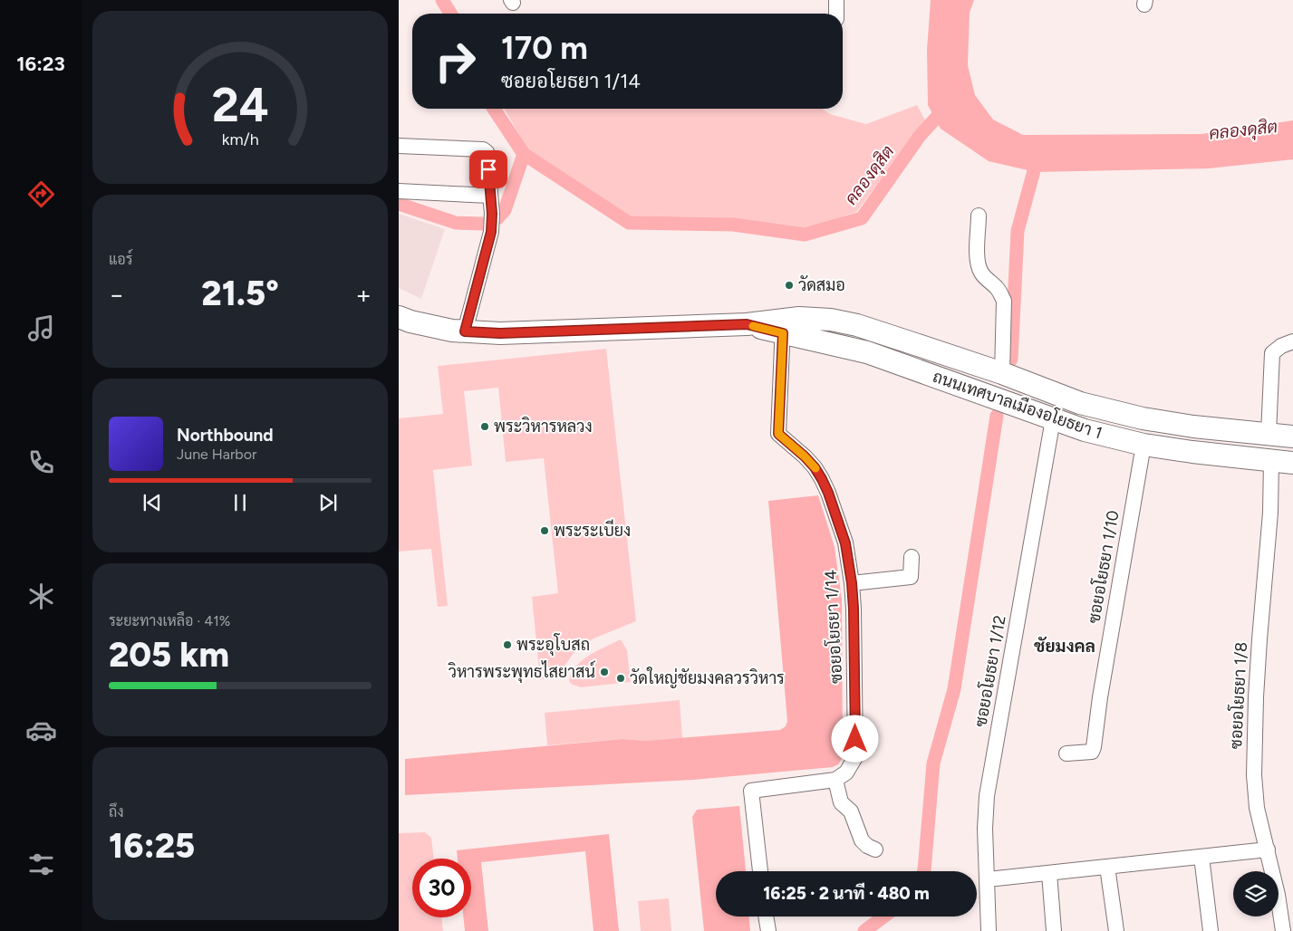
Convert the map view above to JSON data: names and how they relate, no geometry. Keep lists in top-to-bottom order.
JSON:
{
  "streets": {
    "main road": ["ถนนเทศบาลเมืองอโยธยา 1"],
    "street": [
      "ซอยอโยธยา 1/10",
      "ซอยอโยธยา 1/14",
      "ซอยอโยธยา 1/12",
      "ซอยอโยธยา 1/8"
    ]
  },
  "crossings": [
    ["ถนนเทศบาลเมืองอโยธยา 1", "ซอยอโยธยา 1/10"],
    ["ถนนเทศบาลเมืองอโยธยา 1", "ซอยอโยธยา 1/14"],
    ["ถนนเทศบาลเมืองอโยธยา 1", "ซอยอโยธยา 1/12"],
    ["ถนนเทศบาลเมืองอโยธยา 1", "ซอยอโยธยา 1/8"]
  ],
  "districts": ["ชัยมงคล"],
  "water": ["คลองดุสิต"],
  "places": [
    "วัดสมอ",
    "พระวิหารหลวง",
    "พระระเบียง",
    "พระอุโบสถ",
    "วิหารพระพุทธไสยาสน์",
    "วัดใหญ่ชัยมงคลวรวิหาร"
  ],
  "page": {
    "tabs": "16:23",
    "turn": ["170 m", "ซอยอโยธยา 1/14"],
    "tile": [
      "แอร์",
      ["ระยะทางเหลือ · 41%", "205 km"],
      ["ถึง", "16:25"]
    ],
    "heat": ["−", "21.5°", "+"],
    "song": ["Northbound", "June Harbor"],
    "limit": "30",
    "trip": "16:25 · 2 นาที · 480 m",
    "gauge": ["24", "km/h"]
  }
}
